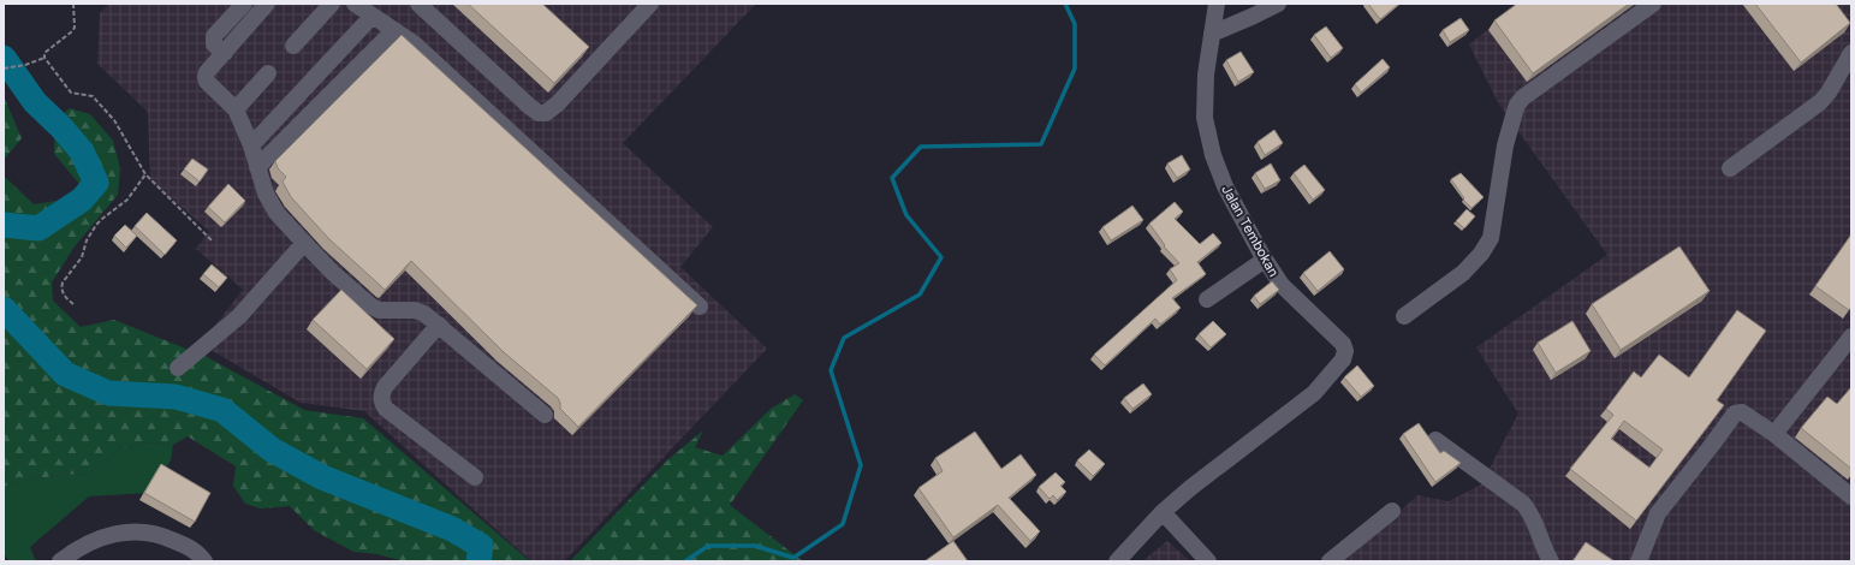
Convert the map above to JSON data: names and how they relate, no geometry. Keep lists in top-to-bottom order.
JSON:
{
  "streets": {
    "street": ["Jalan Tembokan"]
  }
}
